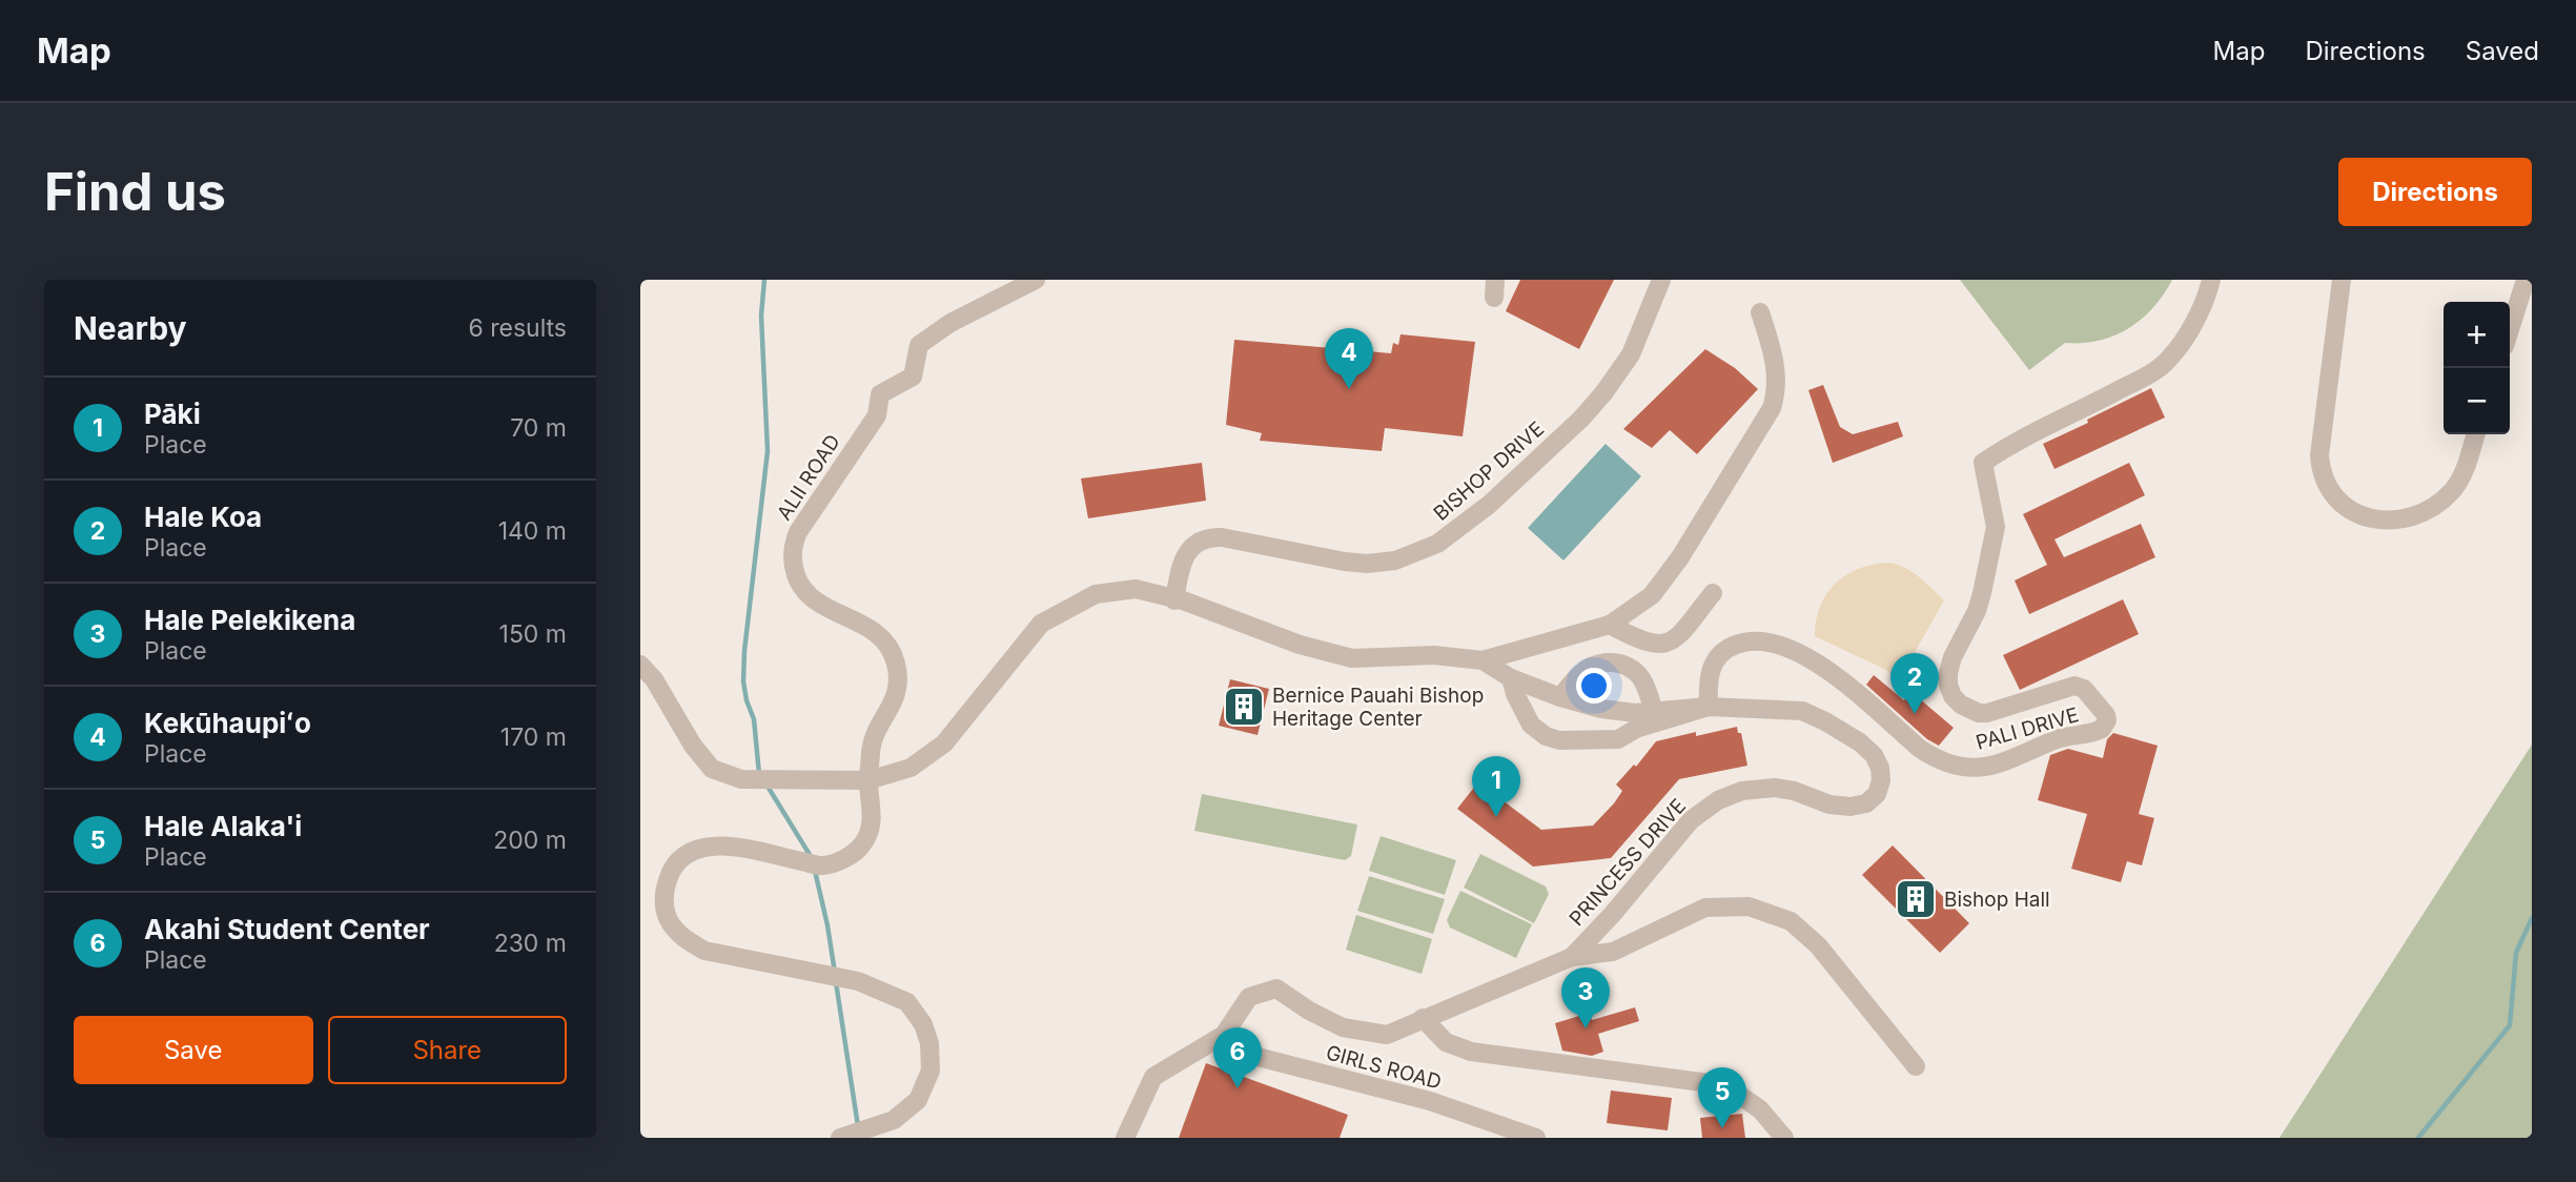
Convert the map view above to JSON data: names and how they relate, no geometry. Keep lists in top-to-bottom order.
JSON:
{
  "streets": {
    "street": [
      "BISHOP DRIVE",
      "ALII ROAD",
      "PALI DRIVE",
      "PRINCESS DRIVE",
      "GIRLS ROAD"
    ]
  },
  "crossings": [
    ["BISHOP DRIVE", "PRINCESS DRIVE"],
    ["ALII ROAD", "PRINCESS DRIVE"],
    ["PALI DRIVE", "PRINCESS DRIVE"],
    ["PRINCESS DRIVE", "GIRLS ROAD"]
  ],
  "places": {
    "building": ["Bernice Pauahi Bishop Heritage Center", "Bishop Hall"]
  },
  "page": {
    "header": "Map",
    "nav": ["Map", "Directions", "Saved"],
    "buttons": [
      "Directions",
      ["Save", "Share"]
    ],
    "title": "Find us",
    "heading": ["Nearby", "6 results"],
    "map_buttons": ["+", "−"],
    "pins": [
      "4",
      "2",
      "1",
      "3",
      "6",
      "5"
    ],
    "list": [
      {
        "mark": "1",
        "name": "Pāki",
        "note": "Place",
        "value": "70 m"
      },
      {
        "mark": "2",
        "name": "Hale Koa",
        "note": "Place",
        "value": "140 m"
      },
      {
        "mark": "3",
        "name": "Hale Pelekikena",
        "note": "Place",
        "value": "150 m"
      },
      {
        "mark": "4",
        "name": "Kekūhaupiʻo",
        "note": "Place",
        "value": "170 m"
      },
      {
        "mark": "5",
        "name": "Hale Alaka'i",
        "note": "Place",
        "value": "200 m"
      },
      {
        "mark": "6",
        "name": "Akahi Student Center",
        "note": "Place",
        "value": "230 m"
      }
    ]
  }
}
